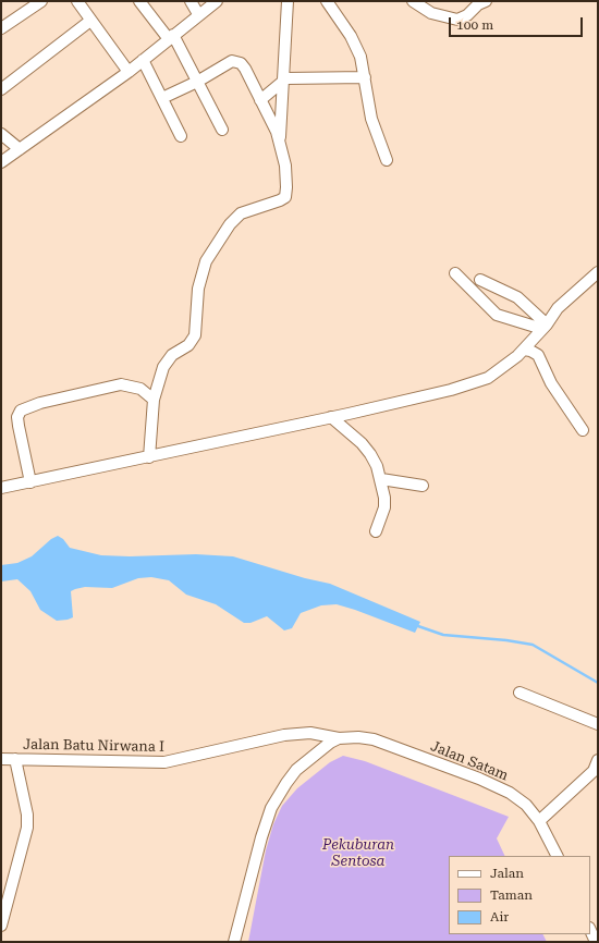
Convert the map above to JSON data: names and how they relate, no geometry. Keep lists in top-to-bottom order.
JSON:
{
  "streets": {
    "street": ["Jalan Batu Nirwana I", "Jalan Satam"]
  },
  "crossings": [
    ["Jalan Batu Nirwana I", "Jalan Satam"]
  ],
  "parks": ["Pekuburan Sentosa"],
  "legend": ["Jalan", "Taman", "Air"],
  "scale_bar": "100 m"
}
